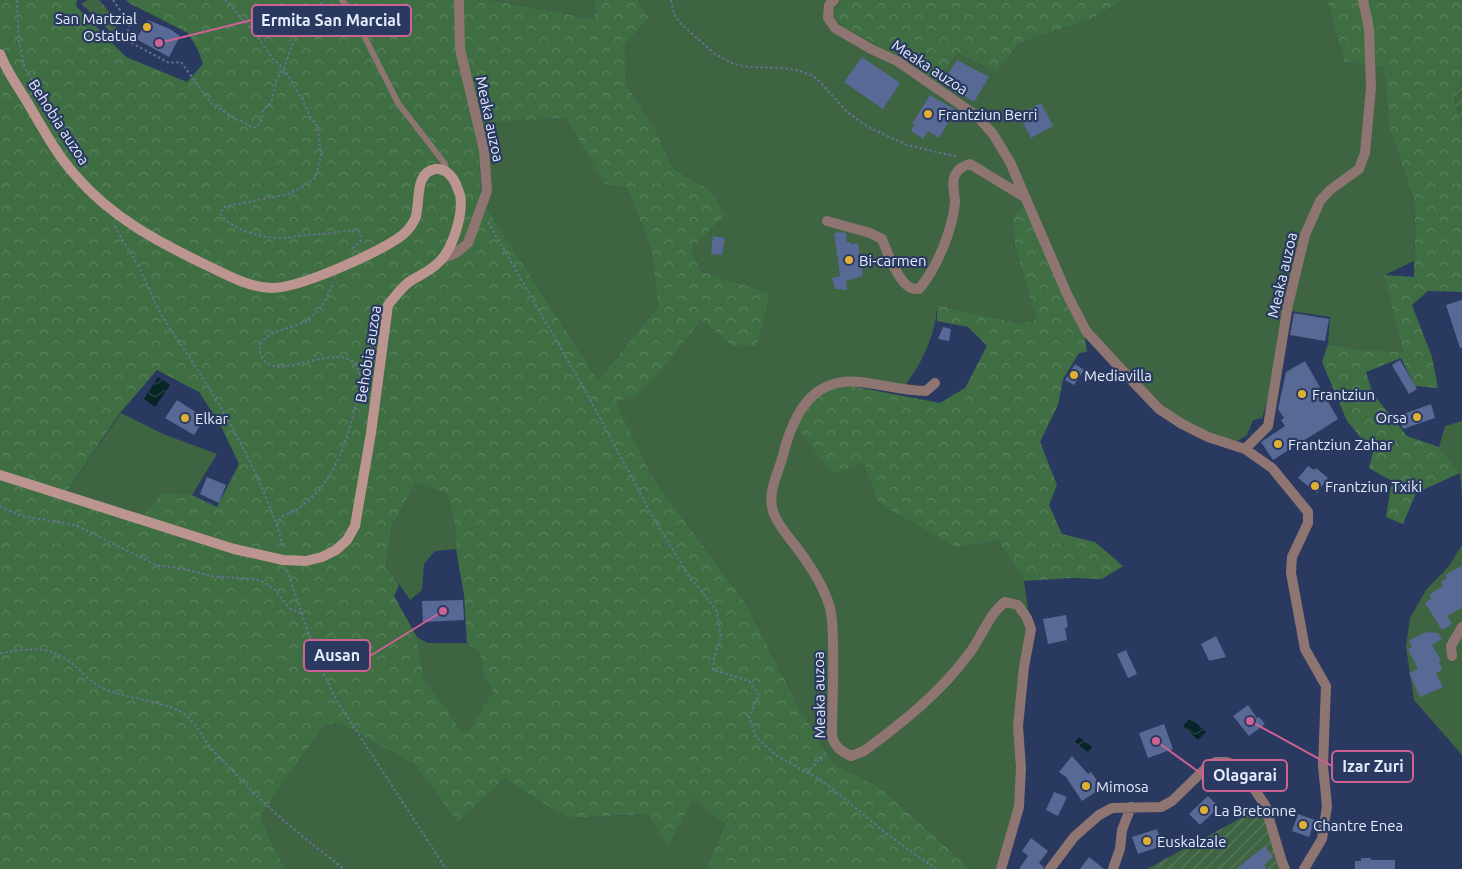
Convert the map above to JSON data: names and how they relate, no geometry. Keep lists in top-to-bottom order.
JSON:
{
  "streets": {
    "street": ["Meaka auzoa", "Behobia auzoa"]
  },
  "crossings": [
    ["Meaka auzoa", "Behobia auzoa"]
  ],
  "places": [
    "San Martzial Ostatua",
    "Ermita San Marcial",
    "Frantziun Berri",
    "Bi-carmen",
    "Mediavilla",
    "Frantziun",
    "Orsa",
    "Elkar",
    "Frantziun Zahar",
    "Frantziun Txiki",
    "Ausan",
    "Izar Zuri",
    "Olagarai",
    "Mimosa",
    "La Bretonne",
    "Chantre Enea",
    "Euskalzale"
  ]
}
